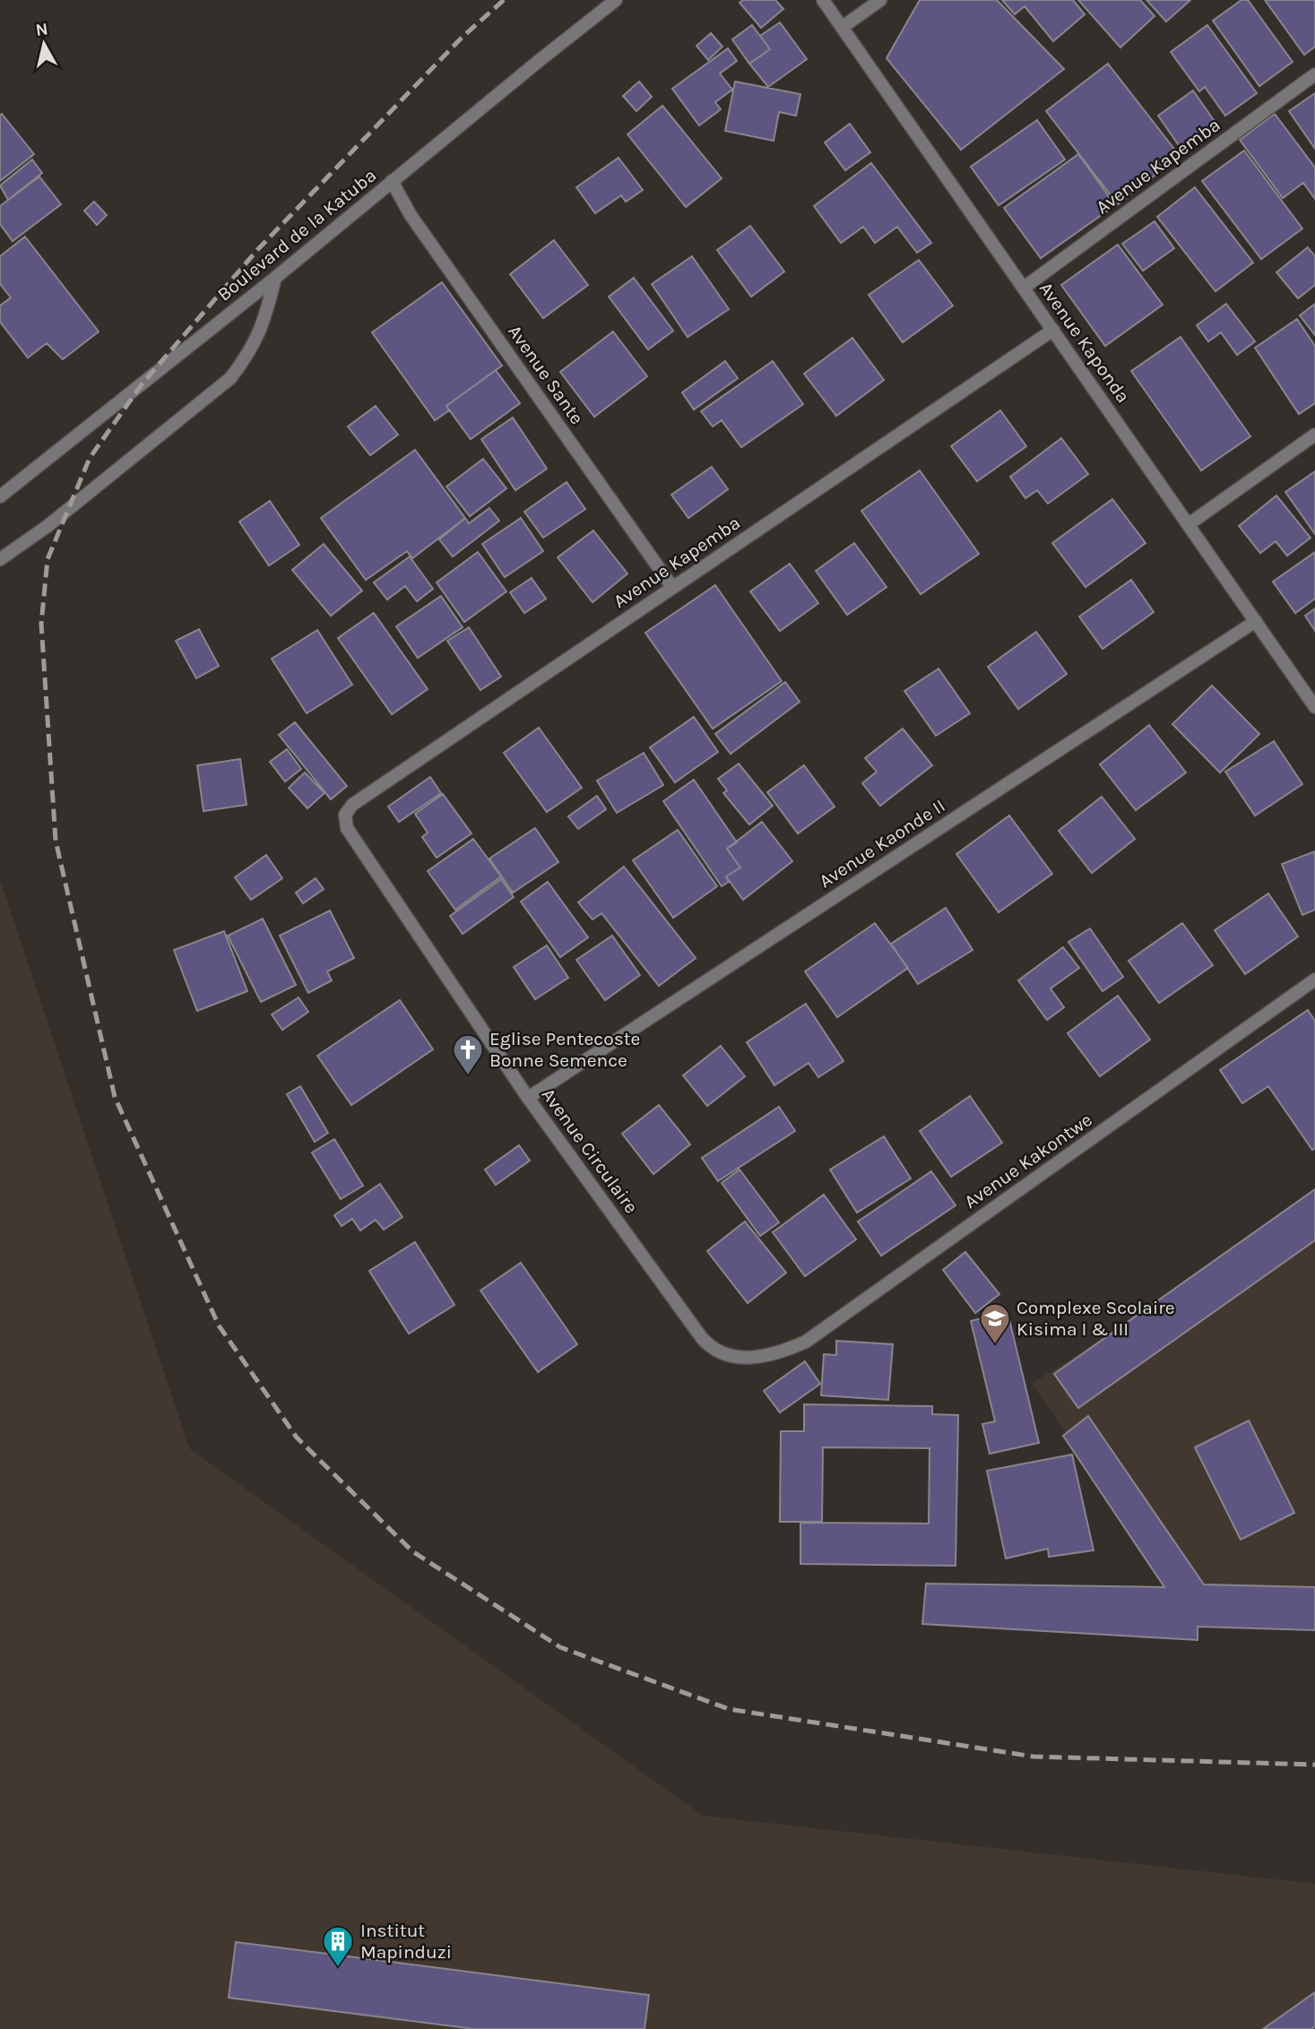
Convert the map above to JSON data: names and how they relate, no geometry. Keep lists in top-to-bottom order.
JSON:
{
  "streets": {
    "street": [
      "Avenue Kapemba",
      "Boulevard de la Katuba",
      "Avenue Kaponda",
      "Avenue Sante",
      "Avenue Kaonde II",
      "Avenue Circulaire",
      "Avenue Kakontwe"
    ]
  },
  "crossings": [
    ["Avenue Kapemba", "Avenue Kaponda"],
    ["Avenue Kapemba", "Avenue Sante"],
    ["Avenue Kapemba", "Avenue Circulaire"],
    ["Boulevard de la Katuba", "Avenue Sante"],
    ["Avenue Kaponda", "Avenue Kaonde II"],
    ["Avenue Kaonde II", "Avenue Circulaire"],
    ["Avenue Circulaire", "Avenue Kakontwe"]
  ],
  "places": {
    "church": ["Eglise Pentecoste Bonne Semence"],
    "school or university": ["Complexe Scolaire Kisima I & III"],
    "building": ["Institut Mapinduzi"]
  },
  "north": "top"
}
